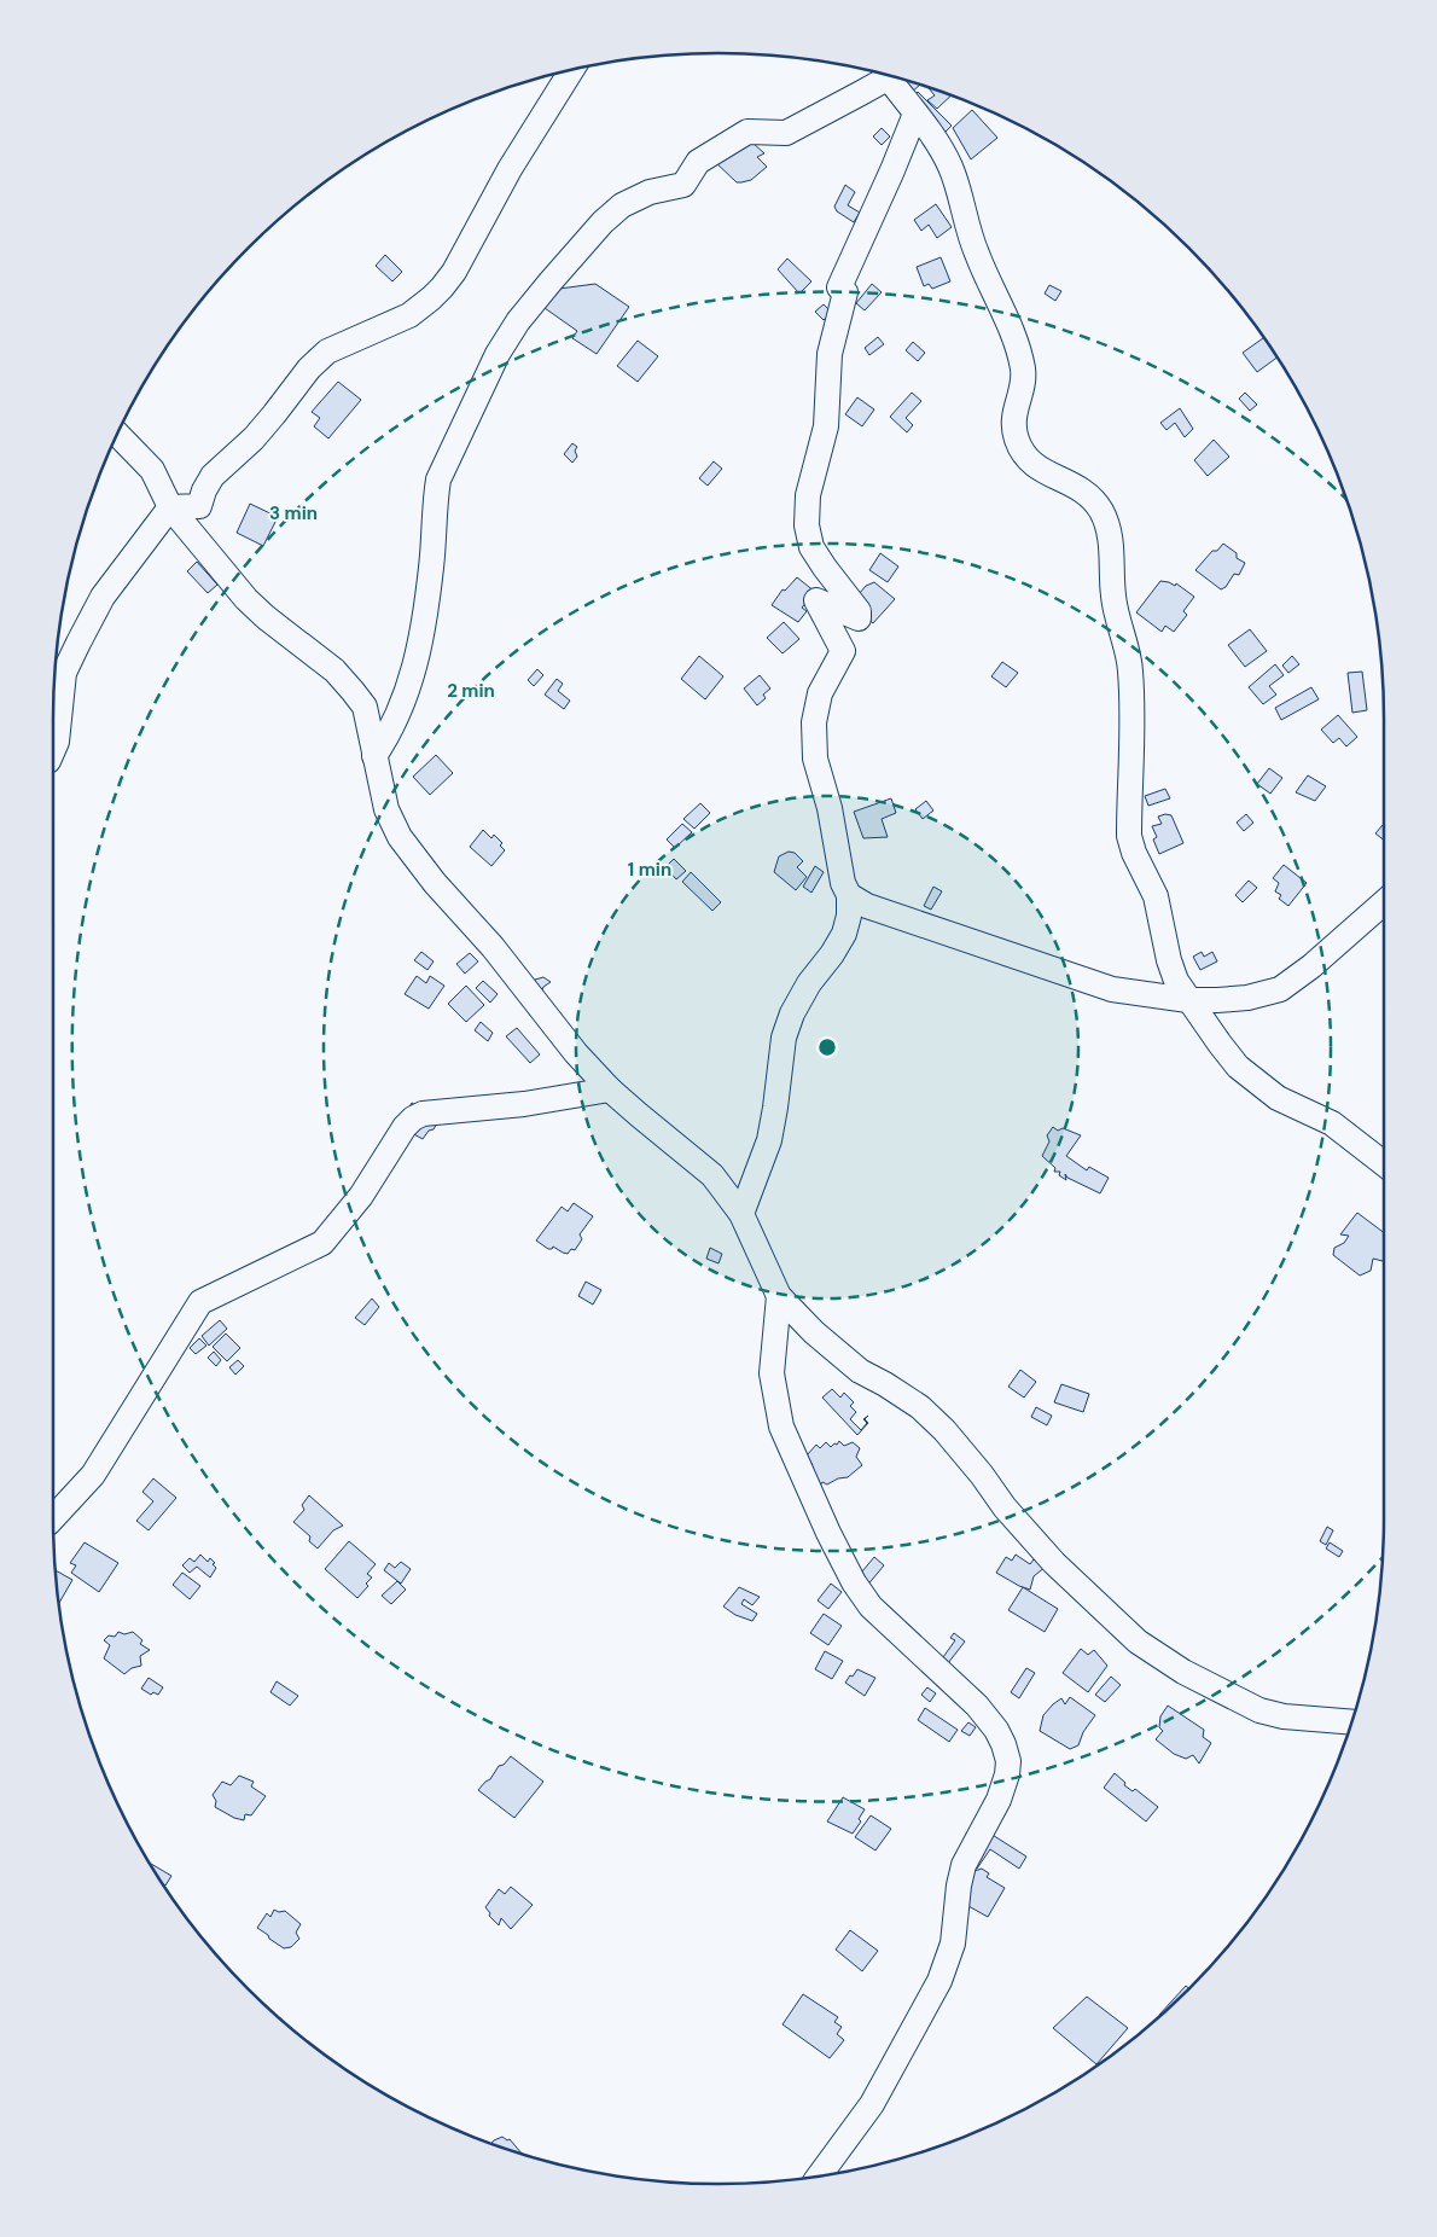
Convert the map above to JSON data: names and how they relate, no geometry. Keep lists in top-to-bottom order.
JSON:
{
  "rings": ["3 min", "2 min", "1 min"]
}
